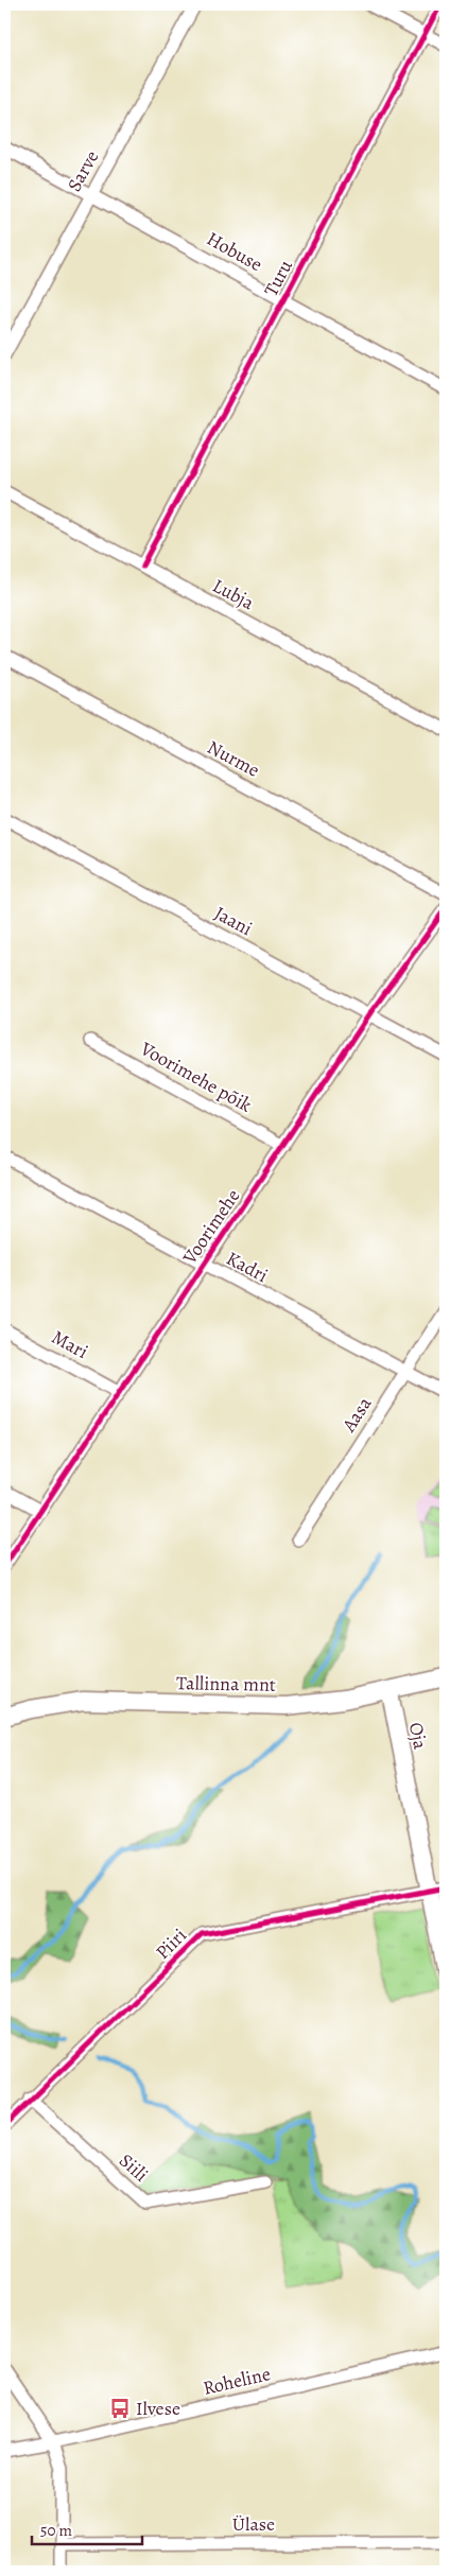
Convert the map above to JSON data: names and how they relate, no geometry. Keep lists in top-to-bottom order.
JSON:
{
  "streets": {
    "main road": ["Tallinna mnt"],
    "street": [
      "Sarve",
      "Hobuse",
      "Turu",
      "Lubja",
      "Nurme",
      "Jaani",
      "Voorimehe põik",
      "Voorimehe",
      "Kadri",
      "Mari",
      "Aasa",
      "Oja",
      "Piiri",
      "Siili",
      "Roheline",
      "Ülase"
    ]
  },
  "crossings": [
    ["Sarve", "Hobuse"],
    ["Hobuse", "Turu"],
    ["Turu", "Lubja"],
    ["Jaani", "Voorimehe"],
    ["Voorimehe põik", "Voorimehe"],
    ["Voorimehe", "Kadri"],
    ["Voorimehe", "Mari"],
    ["Kadri", "Aasa"],
    ["Tallinna mnt", "Oja"],
    ["Oja", "Piiri"],
    ["Piiri", "Siili"]
  ],
  "places": {
    "bus stop": ["Ilvese"]
  },
  "scale_bar": "50 m"
}
